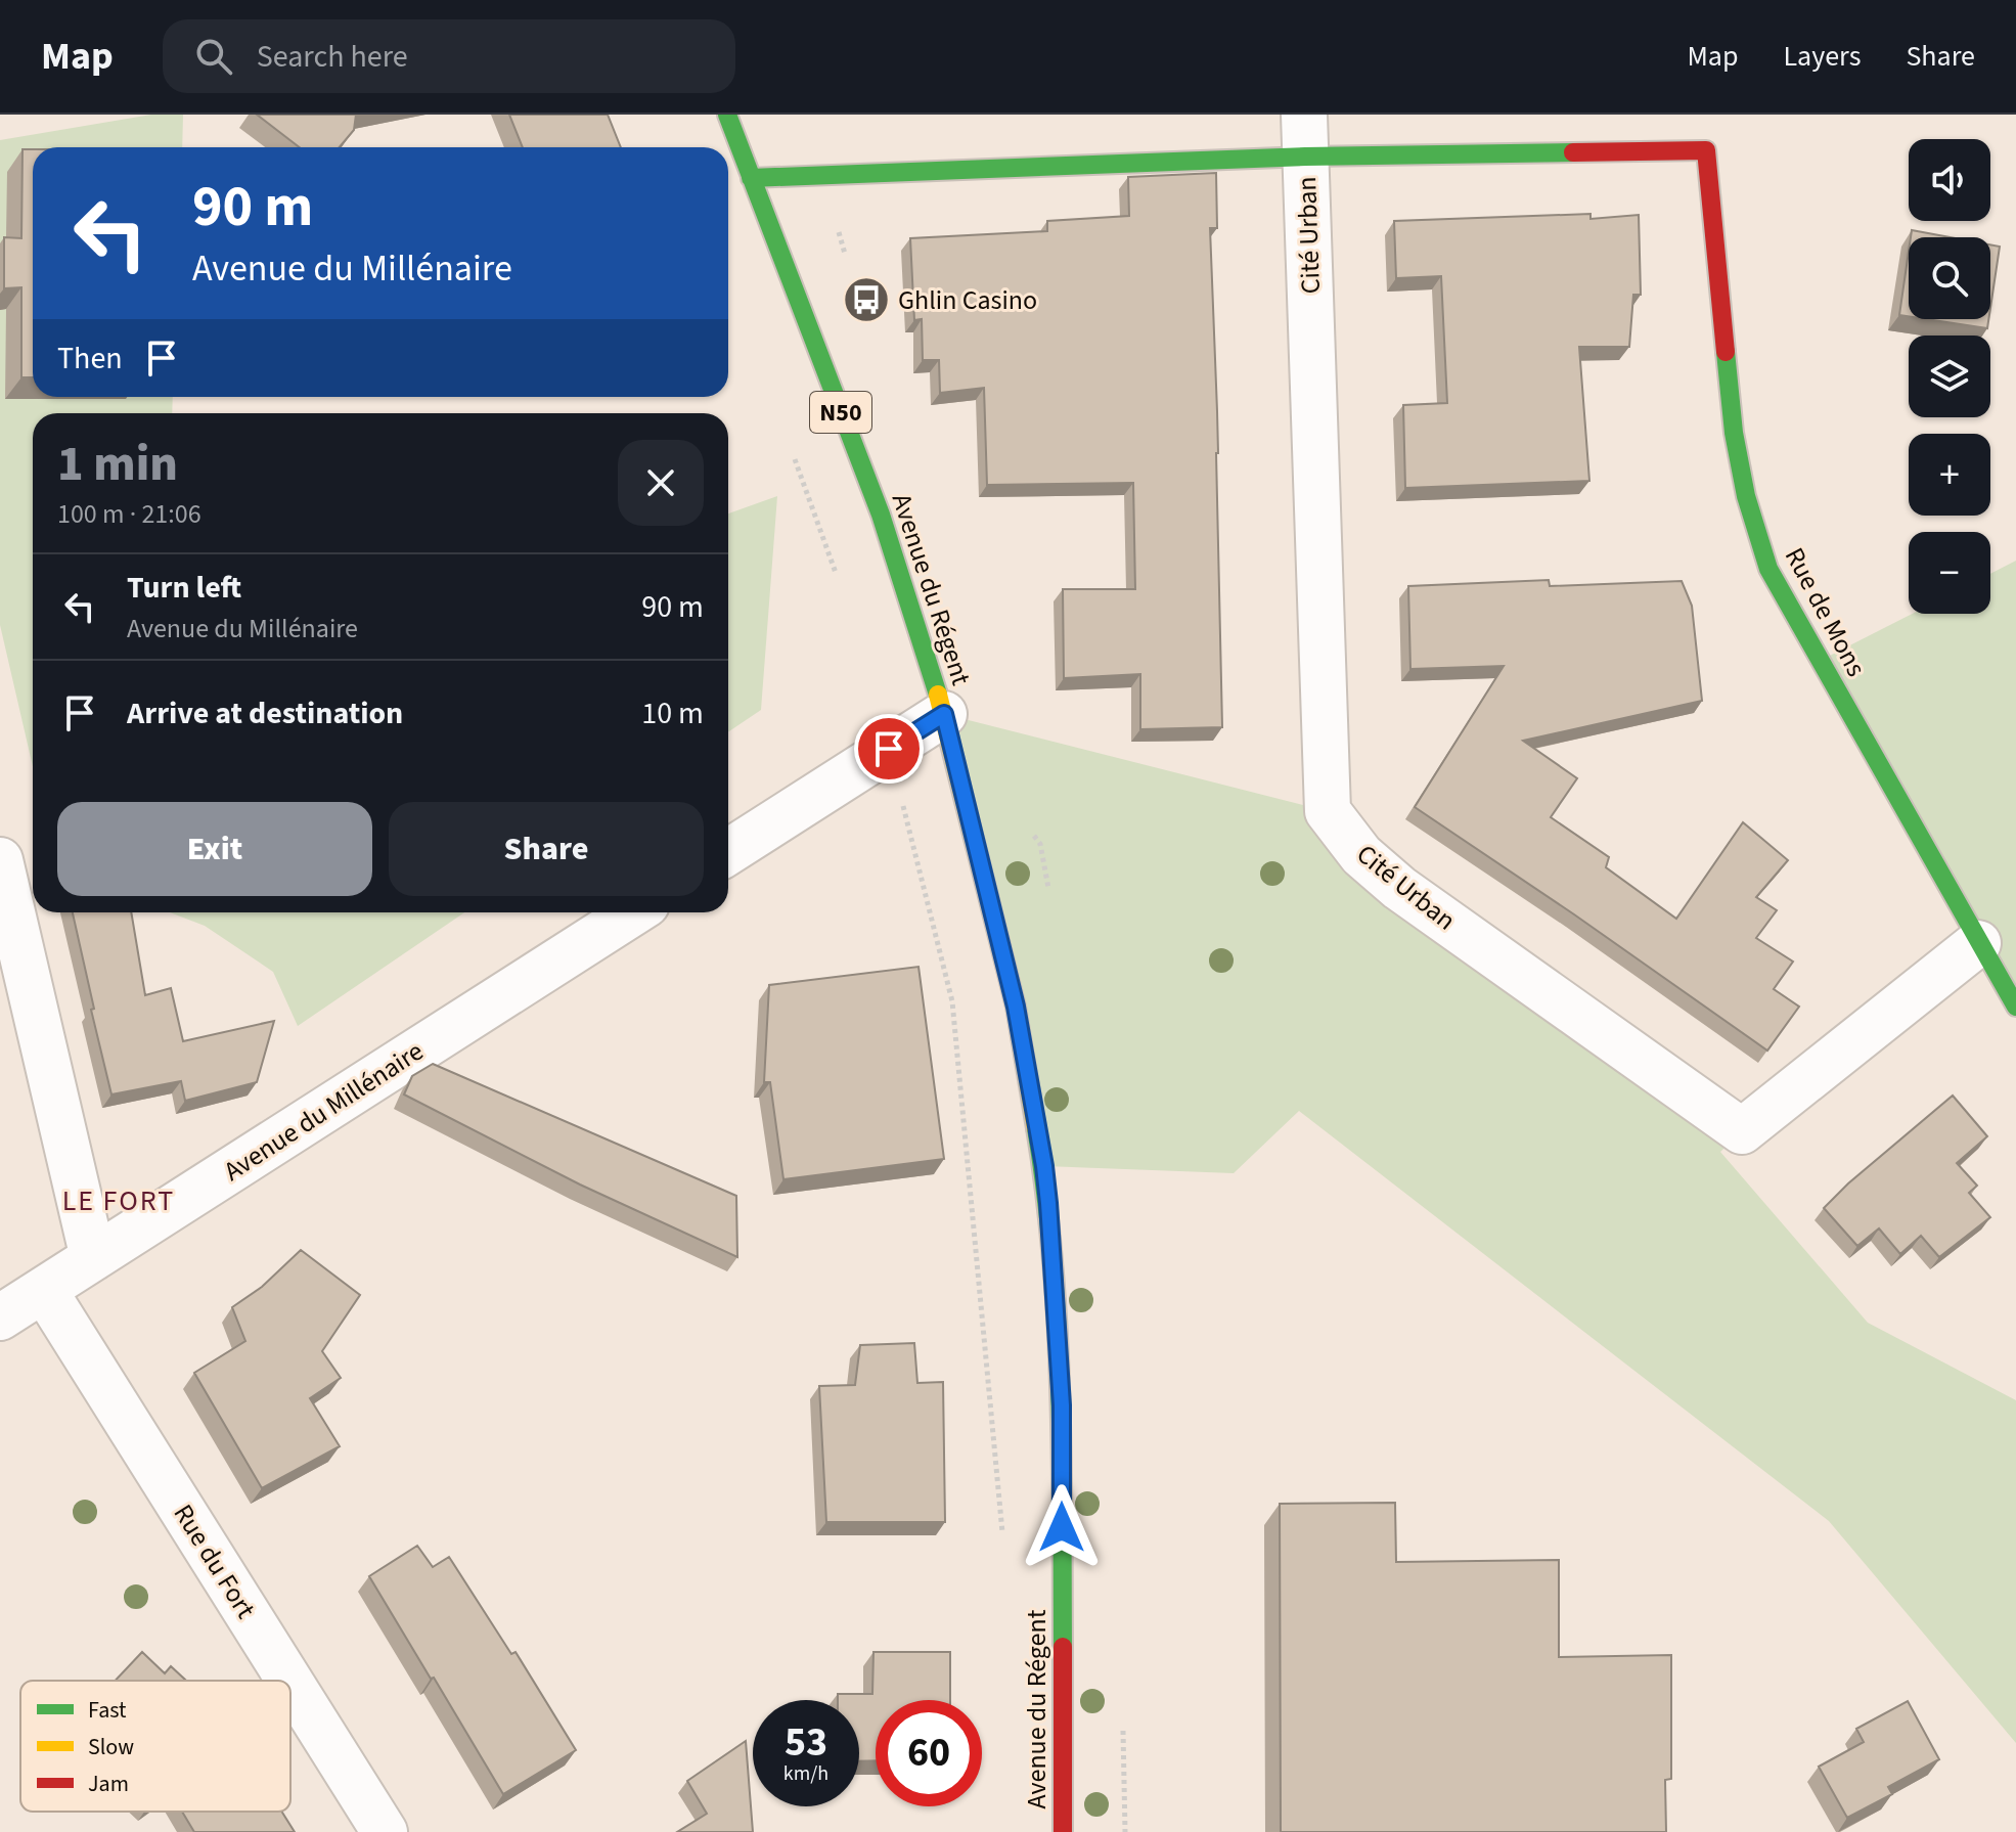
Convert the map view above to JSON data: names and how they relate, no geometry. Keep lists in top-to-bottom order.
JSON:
{
  "streets": {
    "street": [
      "Cité Urban",
      "N50",
      "Avenue du Régent",
      "Rue de Mons",
      "Avenue du Millénaire",
      "Rue du Fort"
    ]
  },
  "crossings": [
    ["Cité Urban", "Avenue du Régent"],
    ["Cité Urban", "Rue de Mons"],
    ["Avenue du Millénaire", "Rue du Fort"]
  ],
  "districts": ["LE FORT"],
  "places": {
    "bus stop": ["Ghlin Casino"]
  },
  "legend": ["Fast", "Slow", "Jam"],
  "page": {
    "header": "Map",
    "search": "Search here",
    "nav": ["Map", "Layers", "Share"],
    "map_buttons": ["+", "−"],
    "turn": ["90 m", "Avenue du Millénaire"],
    "then": "Then",
    "heading": ["1 min", "100 m · 21:06"],
    "list": [
      {
        "name": "Turn left",
        "note": "Avenue du Millénaire",
        "value": "90 m"
      },
      {
        "name": "Arrive at destination",
        "value": "10 m"
      }
    ],
    "buttons": ["Exit", "Share"],
    "speed": "53 km/h",
    "limit": "60"
  }
}
